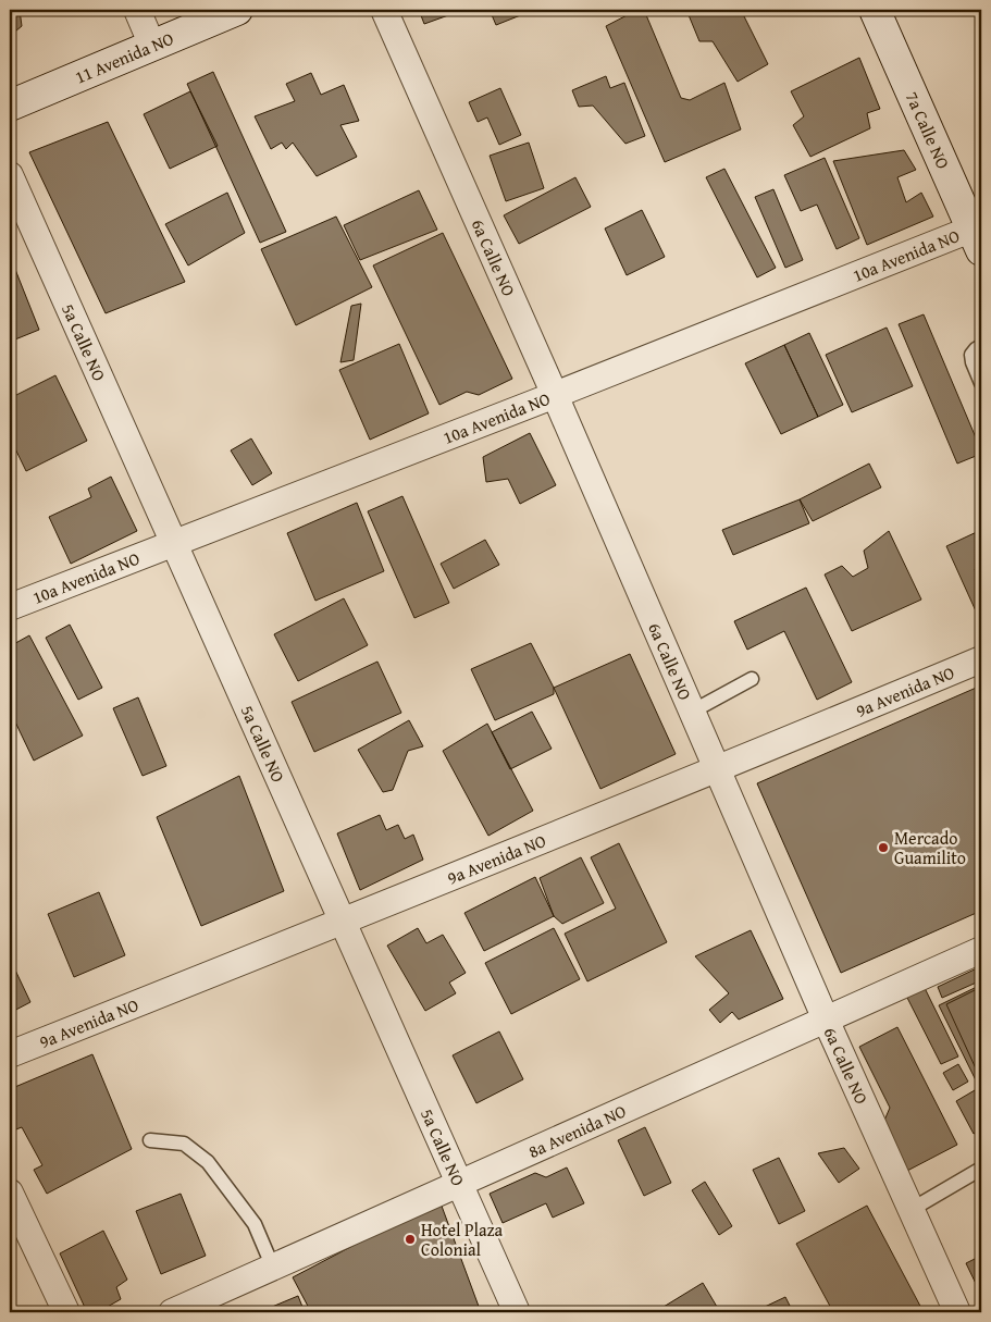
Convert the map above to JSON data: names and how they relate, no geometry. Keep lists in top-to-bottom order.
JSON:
{
  "streets": {
    "street": [
      "11 Avenida NO",
      "7a Calle NO",
      "10a Avenida NO",
      "6a Calle NO",
      "5a Calle NO",
      "9a Avenida NO",
      "8a Avenida NO"
    ]
  },
  "crossings": [
    ["7a Calle NO", "10a Avenida NO"],
    ["10a Avenida NO", "6a Calle NO"],
    ["10a Avenida NO", "5a Calle NO"],
    ["6a Calle NO", "9a Avenida NO"],
    ["6a Calle NO", "8a Avenida NO"],
    ["5a Calle NO", "9a Avenida NO"],
    ["5a Calle NO", "8a Avenida NO"]
  ],
  "places": ["Mercado Guamilito", "Hotel Plaza Colonial"]
}
